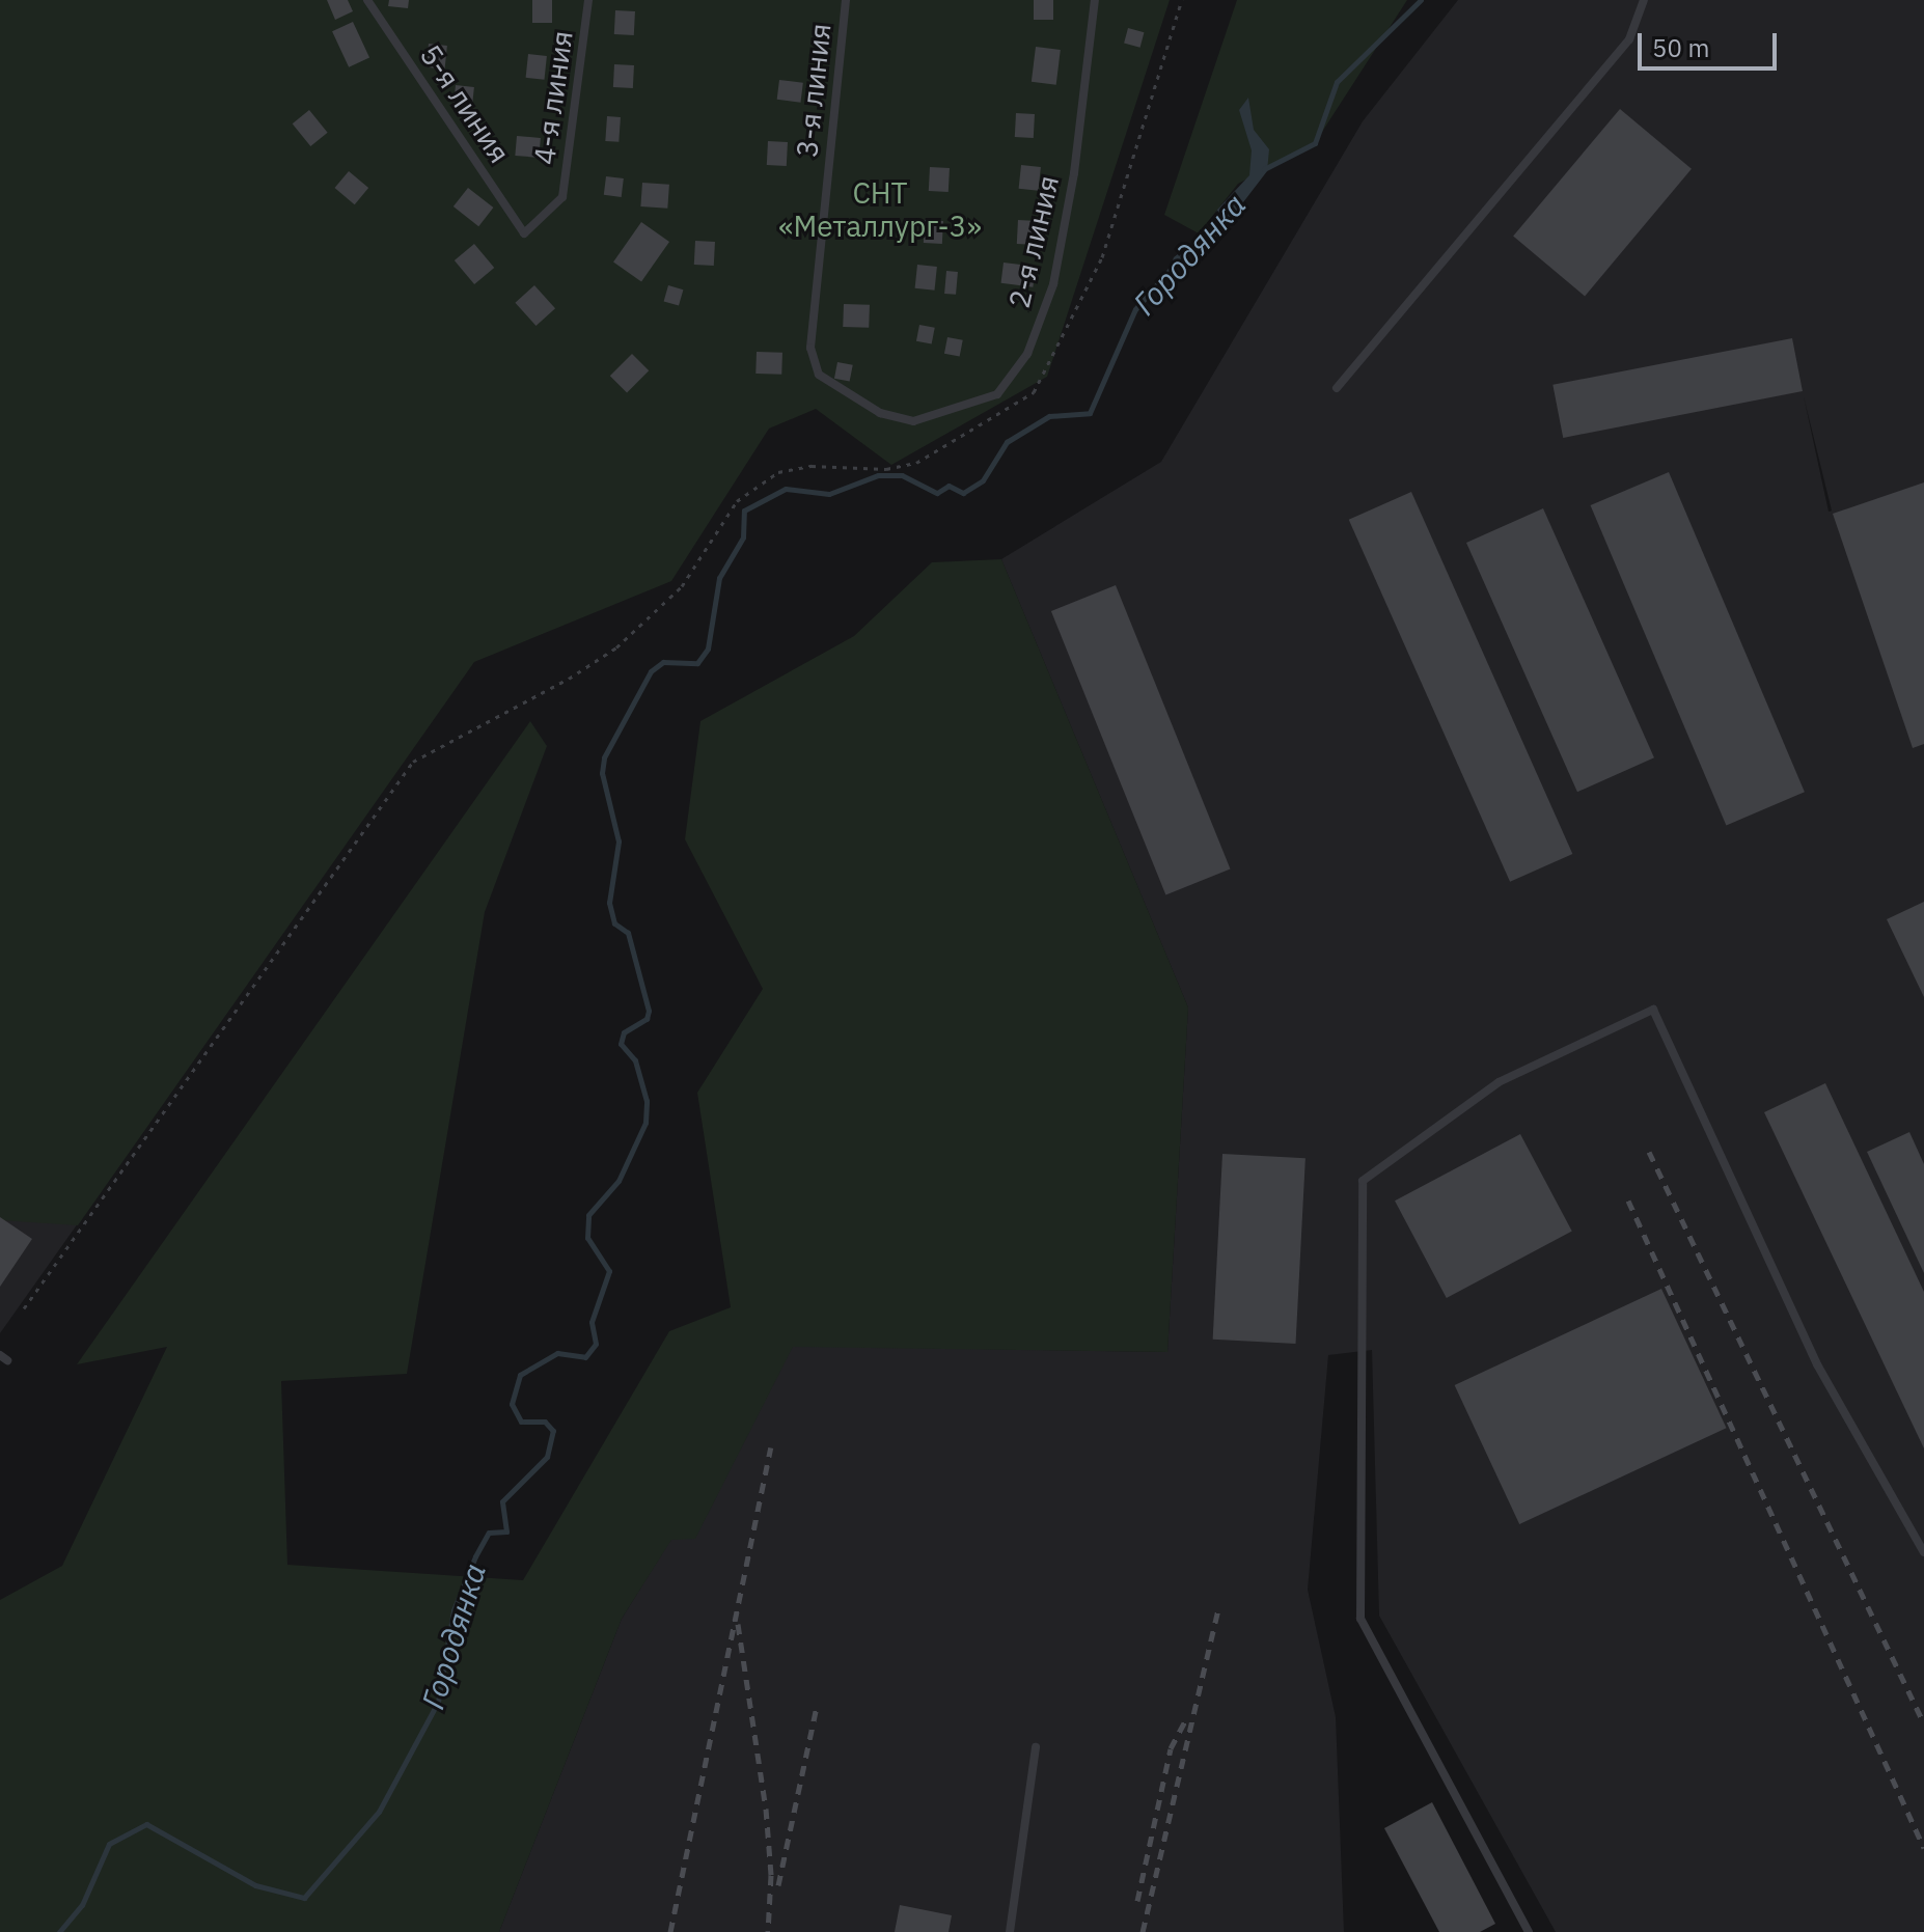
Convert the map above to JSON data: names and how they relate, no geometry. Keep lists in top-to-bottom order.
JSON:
{
  "streets": {
    "lane": [
      "3-я линия",
      "4-я линия",
      "5-я линия",
      "2-я линия"
    ]
  },
  "crossings": [
    ["3-я линия", "2-я линия"],
    ["4-я линия", "5-я линия"]
  ],
  "water": ["Городянка"],
  "parks": ["СНТ «Металлург-3»"],
  "scale_bar": "50 m"
}
